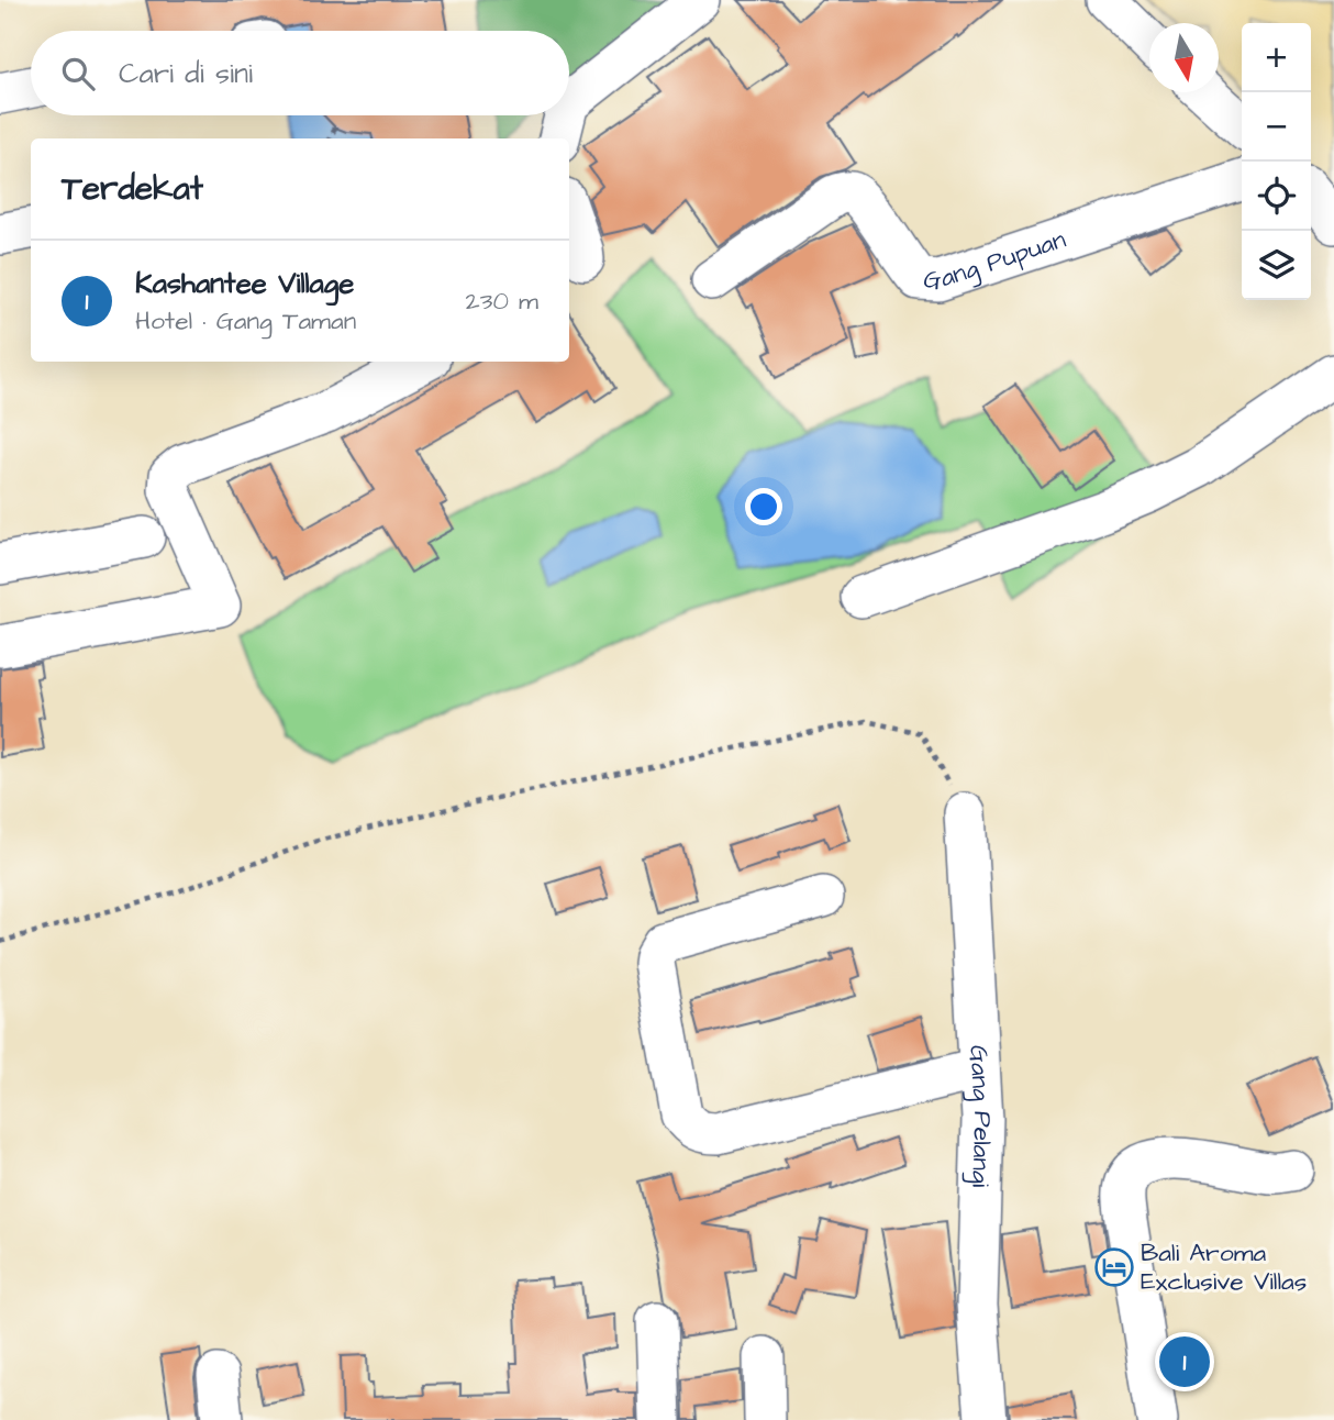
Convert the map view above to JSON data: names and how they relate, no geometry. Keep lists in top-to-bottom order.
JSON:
{
  "streets": {
    "street": ["Gang Pupuan", "Gang Pelangi"]
  },
  "places": {
    "hotel": ["Bali Aroma Exclusive Villas"]
  },
  "north": "bottom",
  "page": {
    "map_buttons": ["+", "−"],
    "search": "Cari di sini",
    "heading": "Terdekat",
    "list": [
      {
        "mark": "1",
        "name": "Kashantee Village",
        "note": "Hotel · Gang Taman",
        "value": "230 m"
      }
    ],
    "pins": "1"
  }
}
